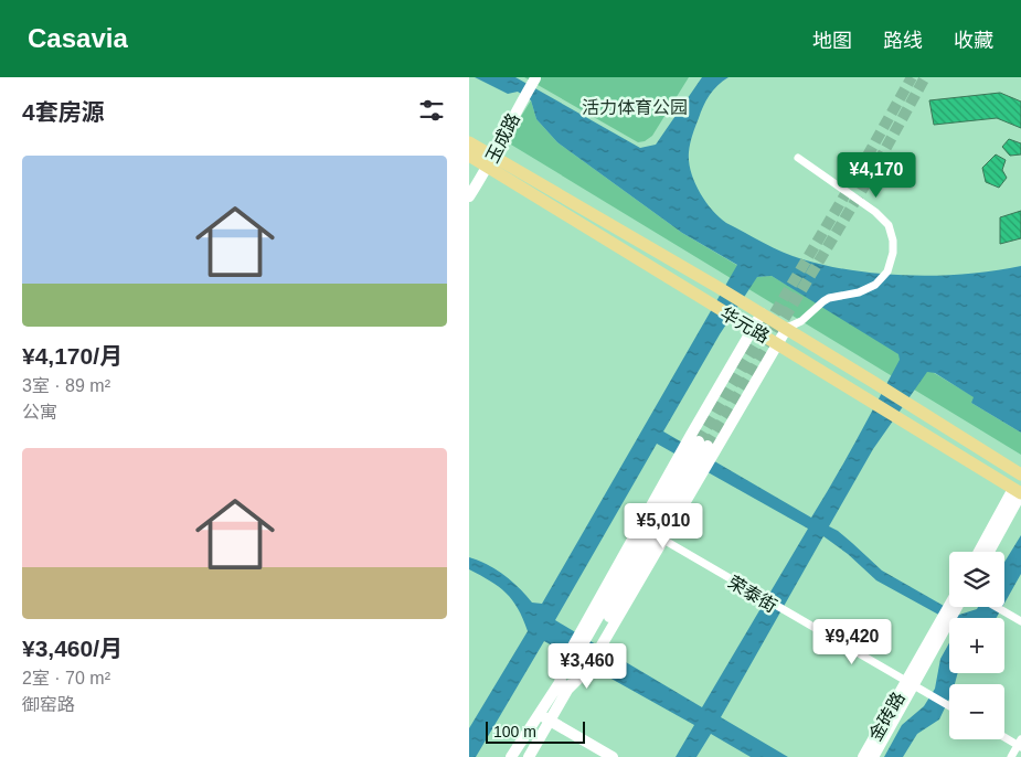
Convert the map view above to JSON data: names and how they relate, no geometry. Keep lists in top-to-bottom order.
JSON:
{
  "streets": {
    "main road": ["华元路"],
    "street": ["玉成路", "荣泰街", "金砖路"]
  },
  "crossings": [
    ["玉成路", "华元路"],
    ["荣泰街", "金砖路"]
  ],
  "parks": ["活力体育公园"],
  "scale_bar": "100 m",
  "page": {
    "header": "Casavia",
    "nav": ["地图", "路线", "收藏"],
    "heading": "4套房源",
    "list": [
      {
        "name": "¥4,170/月",
        "note": "3室 · 89 m² · 公寓"
      },
      {
        "name": "¥3,460/月",
        "note": "2室 · 70 m² · 御窑路"
      }
    ],
    "price": [
      "¥4,170",
      "¥5,010",
      "¥9,420",
      "¥3,460"
    ],
    "map_buttons": ["+", "−"],
    "scale": "100 m"
  }
}
